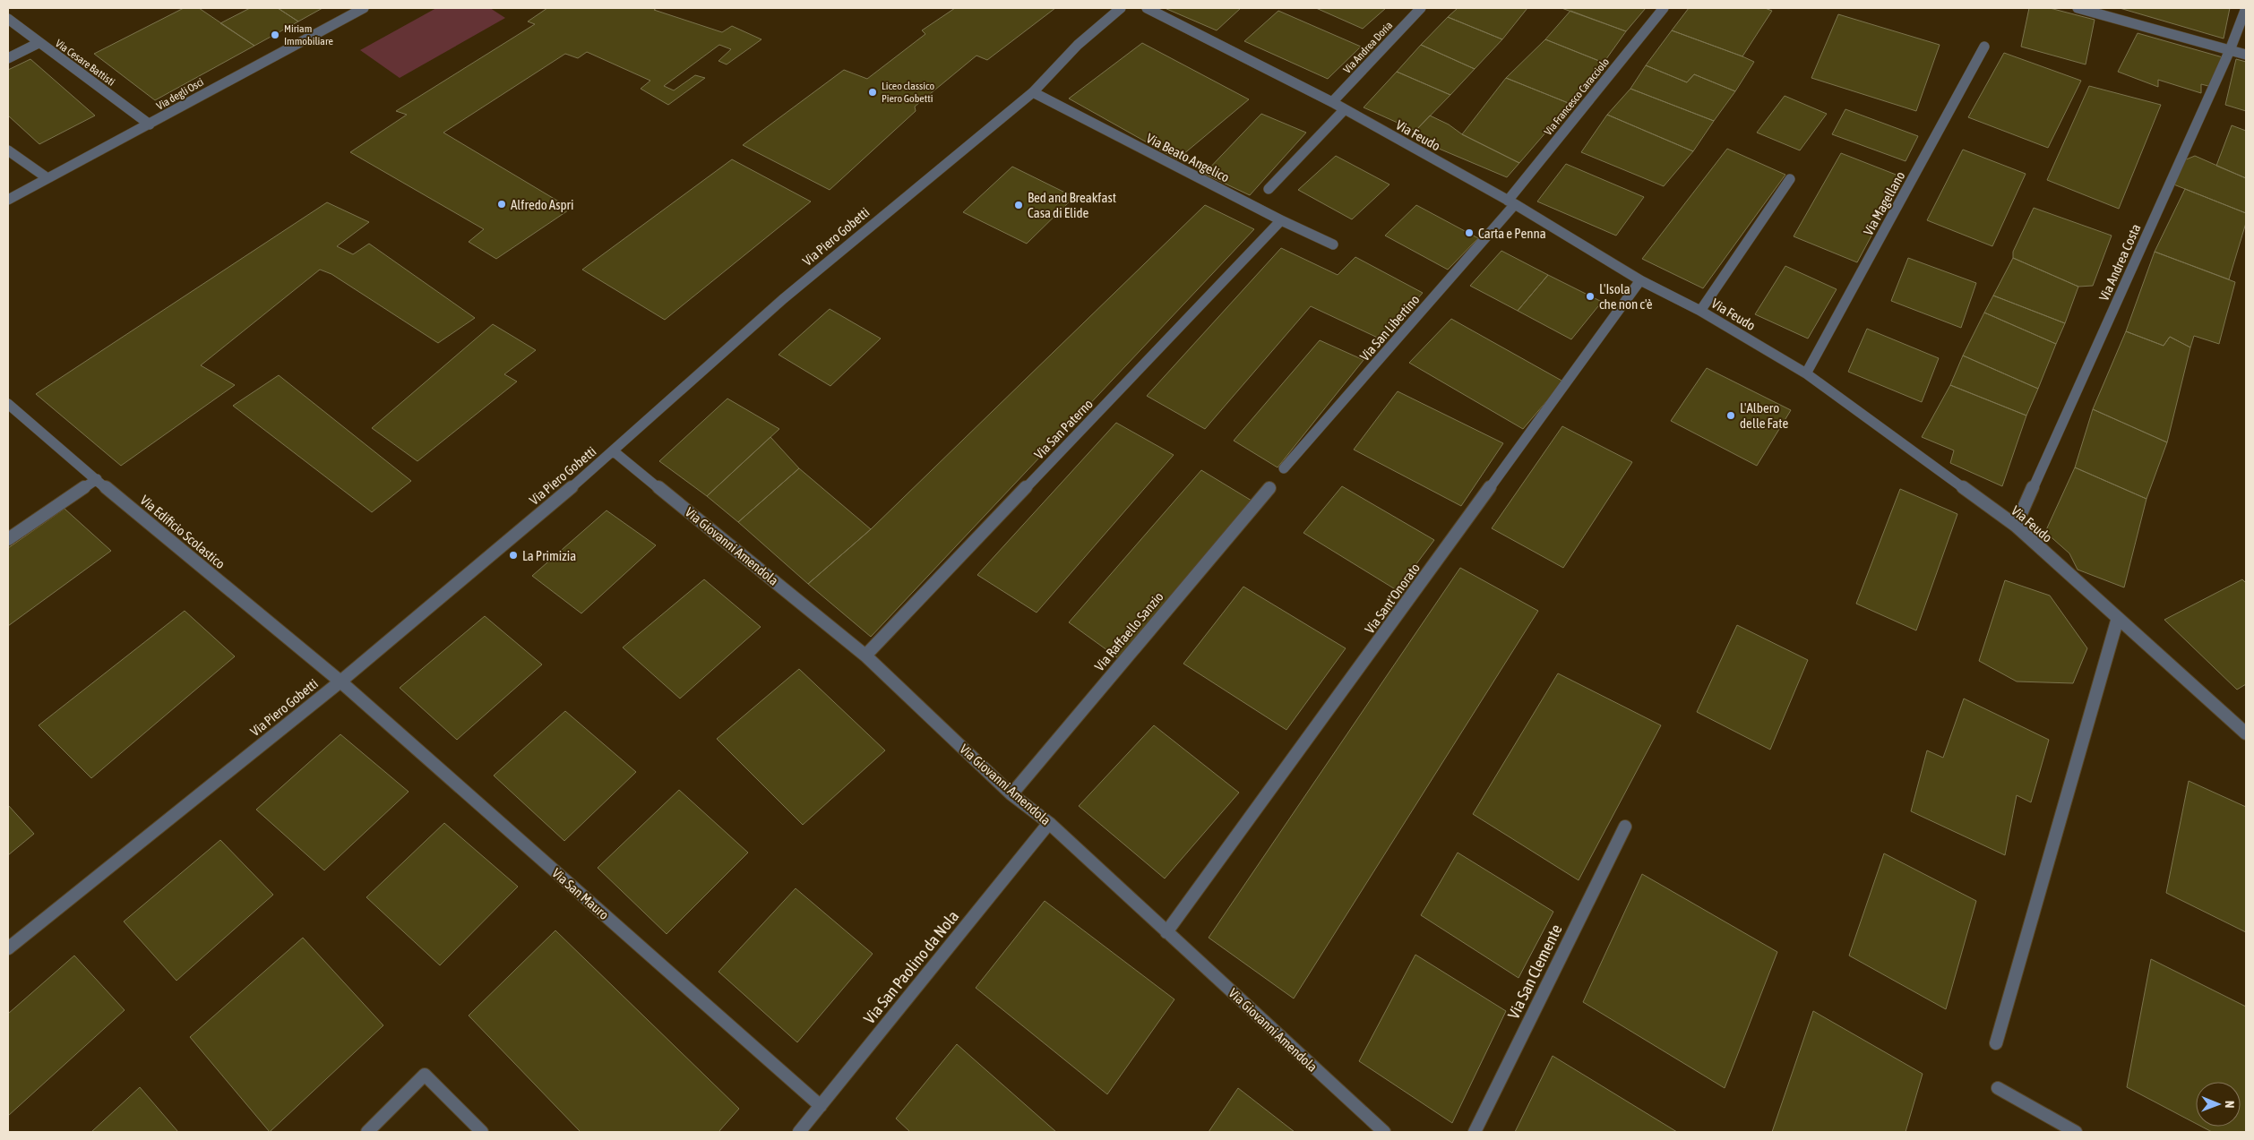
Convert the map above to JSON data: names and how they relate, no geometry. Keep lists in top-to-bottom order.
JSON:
{
  "streets": {
    "street": [
      "Via Andrea Doria",
      "Via Cesare Battisti",
      "Via degli Osci",
      "Via Francesco Caracciolo",
      "Via Feudo",
      "Via Beato Angelico",
      "Via Magellano",
      "Via Piero Gobetti",
      "Via Andrea Costa",
      "Via San Libertino",
      "Via San Paterno",
      "Via Edificio Scolastico",
      "Via Giovanni Amendola",
      "Via Sant'Onorato",
      "Via Raffaello Sanzio",
      "Via San Mauro",
      "Via San Paolino da Nola",
      "Via San Clemente"
    ]
  },
  "crossings": [
    ["Via Andrea Doria", "Via Feudo"],
    ["Via Cesare Battisti", "Via degli Osci"],
    ["Via Francesco Caracciolo", "Via Feudo"],
    ["Via Francesco Caracciolo", "Via San Libertino"],
    ["Via Feudo", "Via Magellano"],
    ["Via Feudo", "Via Andrea Costa"],
    ["Via Feudo", "Via San Libertino"],
    ["Via Feudo", "Via Sant'Onorato"],
    ["Via Beato Angelico", "Via Piero Gobetti"],
    ["Via Beato Angelico", "Via San Paterno"],
    ["Via Piero Gobetti", "Via Edificio Scolastico"],
    ["Via Piero Gobetti", "Via Giovanni Amendola"],
    ["Via Piero Gobetti", "Via San Mauro"],
    ["Via San Paterno", "Via Giovanni Amendola"],
    ["Via Edificio Scolastico", "Via San Mauro"],
    ["Via Giovanni Amendola", "Via Sant'Onorato"],
    ["Via Giovanni Amendola", "Via Raffaello Sanzio"],
    ["Via Giovanni Amendola", "Via San Paolino da Nola"],
    ["Via San Mauro", "Via San Paolino da Nola"]
  ],
  "places": [
    "Miriam Immobiliare",
    "Liceo classico Piero Gobetti",
    "Alfredo Aspri",
    "Bed and Breakfast Casa di Elide",
    "Carta e Penna",
    "L'Isola che non c'è",
    "L'Albero delle Fate",
    "La Primizia"
  ],
  "north": "right"
}
